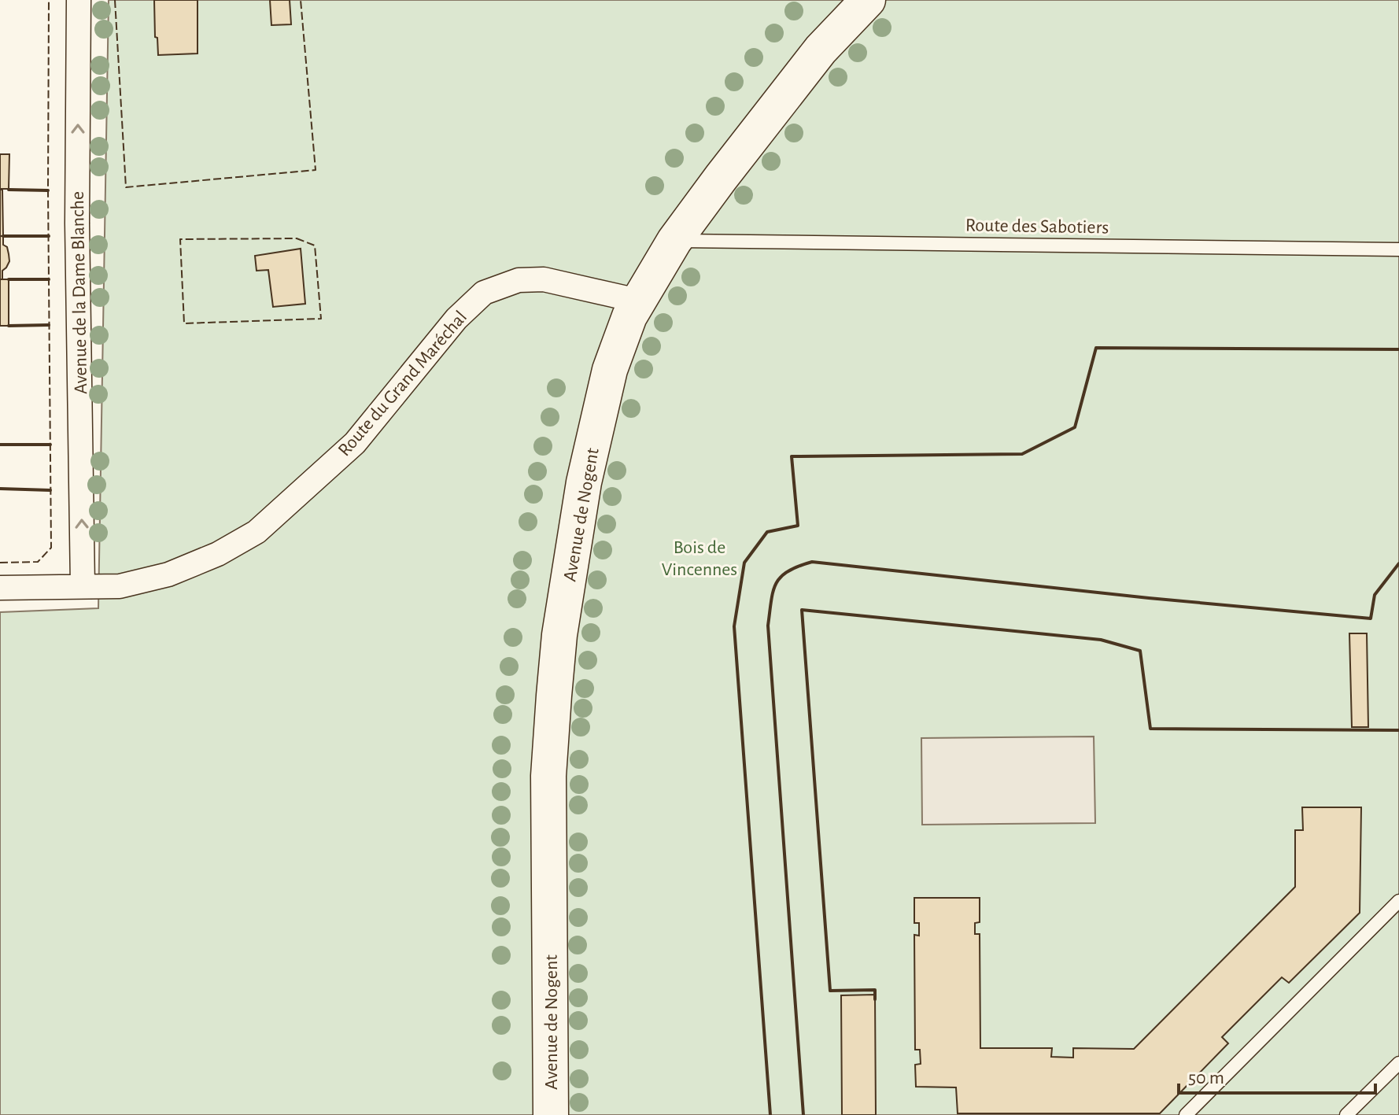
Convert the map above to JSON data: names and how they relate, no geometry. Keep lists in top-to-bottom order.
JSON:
{
  "streets": {
    "main road": ["Avenue de Nogent"],
    "street": ["Avenue de la Dame Blanche", "Route du Grand Maréchal"],
    "lane": ["Route des Sabotiers"]
  },
  "crossings": [
    ["Route des Sabotiers", "Avenue de Nogent"],
    ["Avenue de la Dame Blanche", "Route du Grand Maréchal"],
    ["Route du Grand Maréchal", "Avenue de Nogent"]
  ],
  "one_way": ["Avenue de la Dame Blanche"],
  "parks": ["Bois de Vincennes"],
  "scale_bar": "50 m"
}
